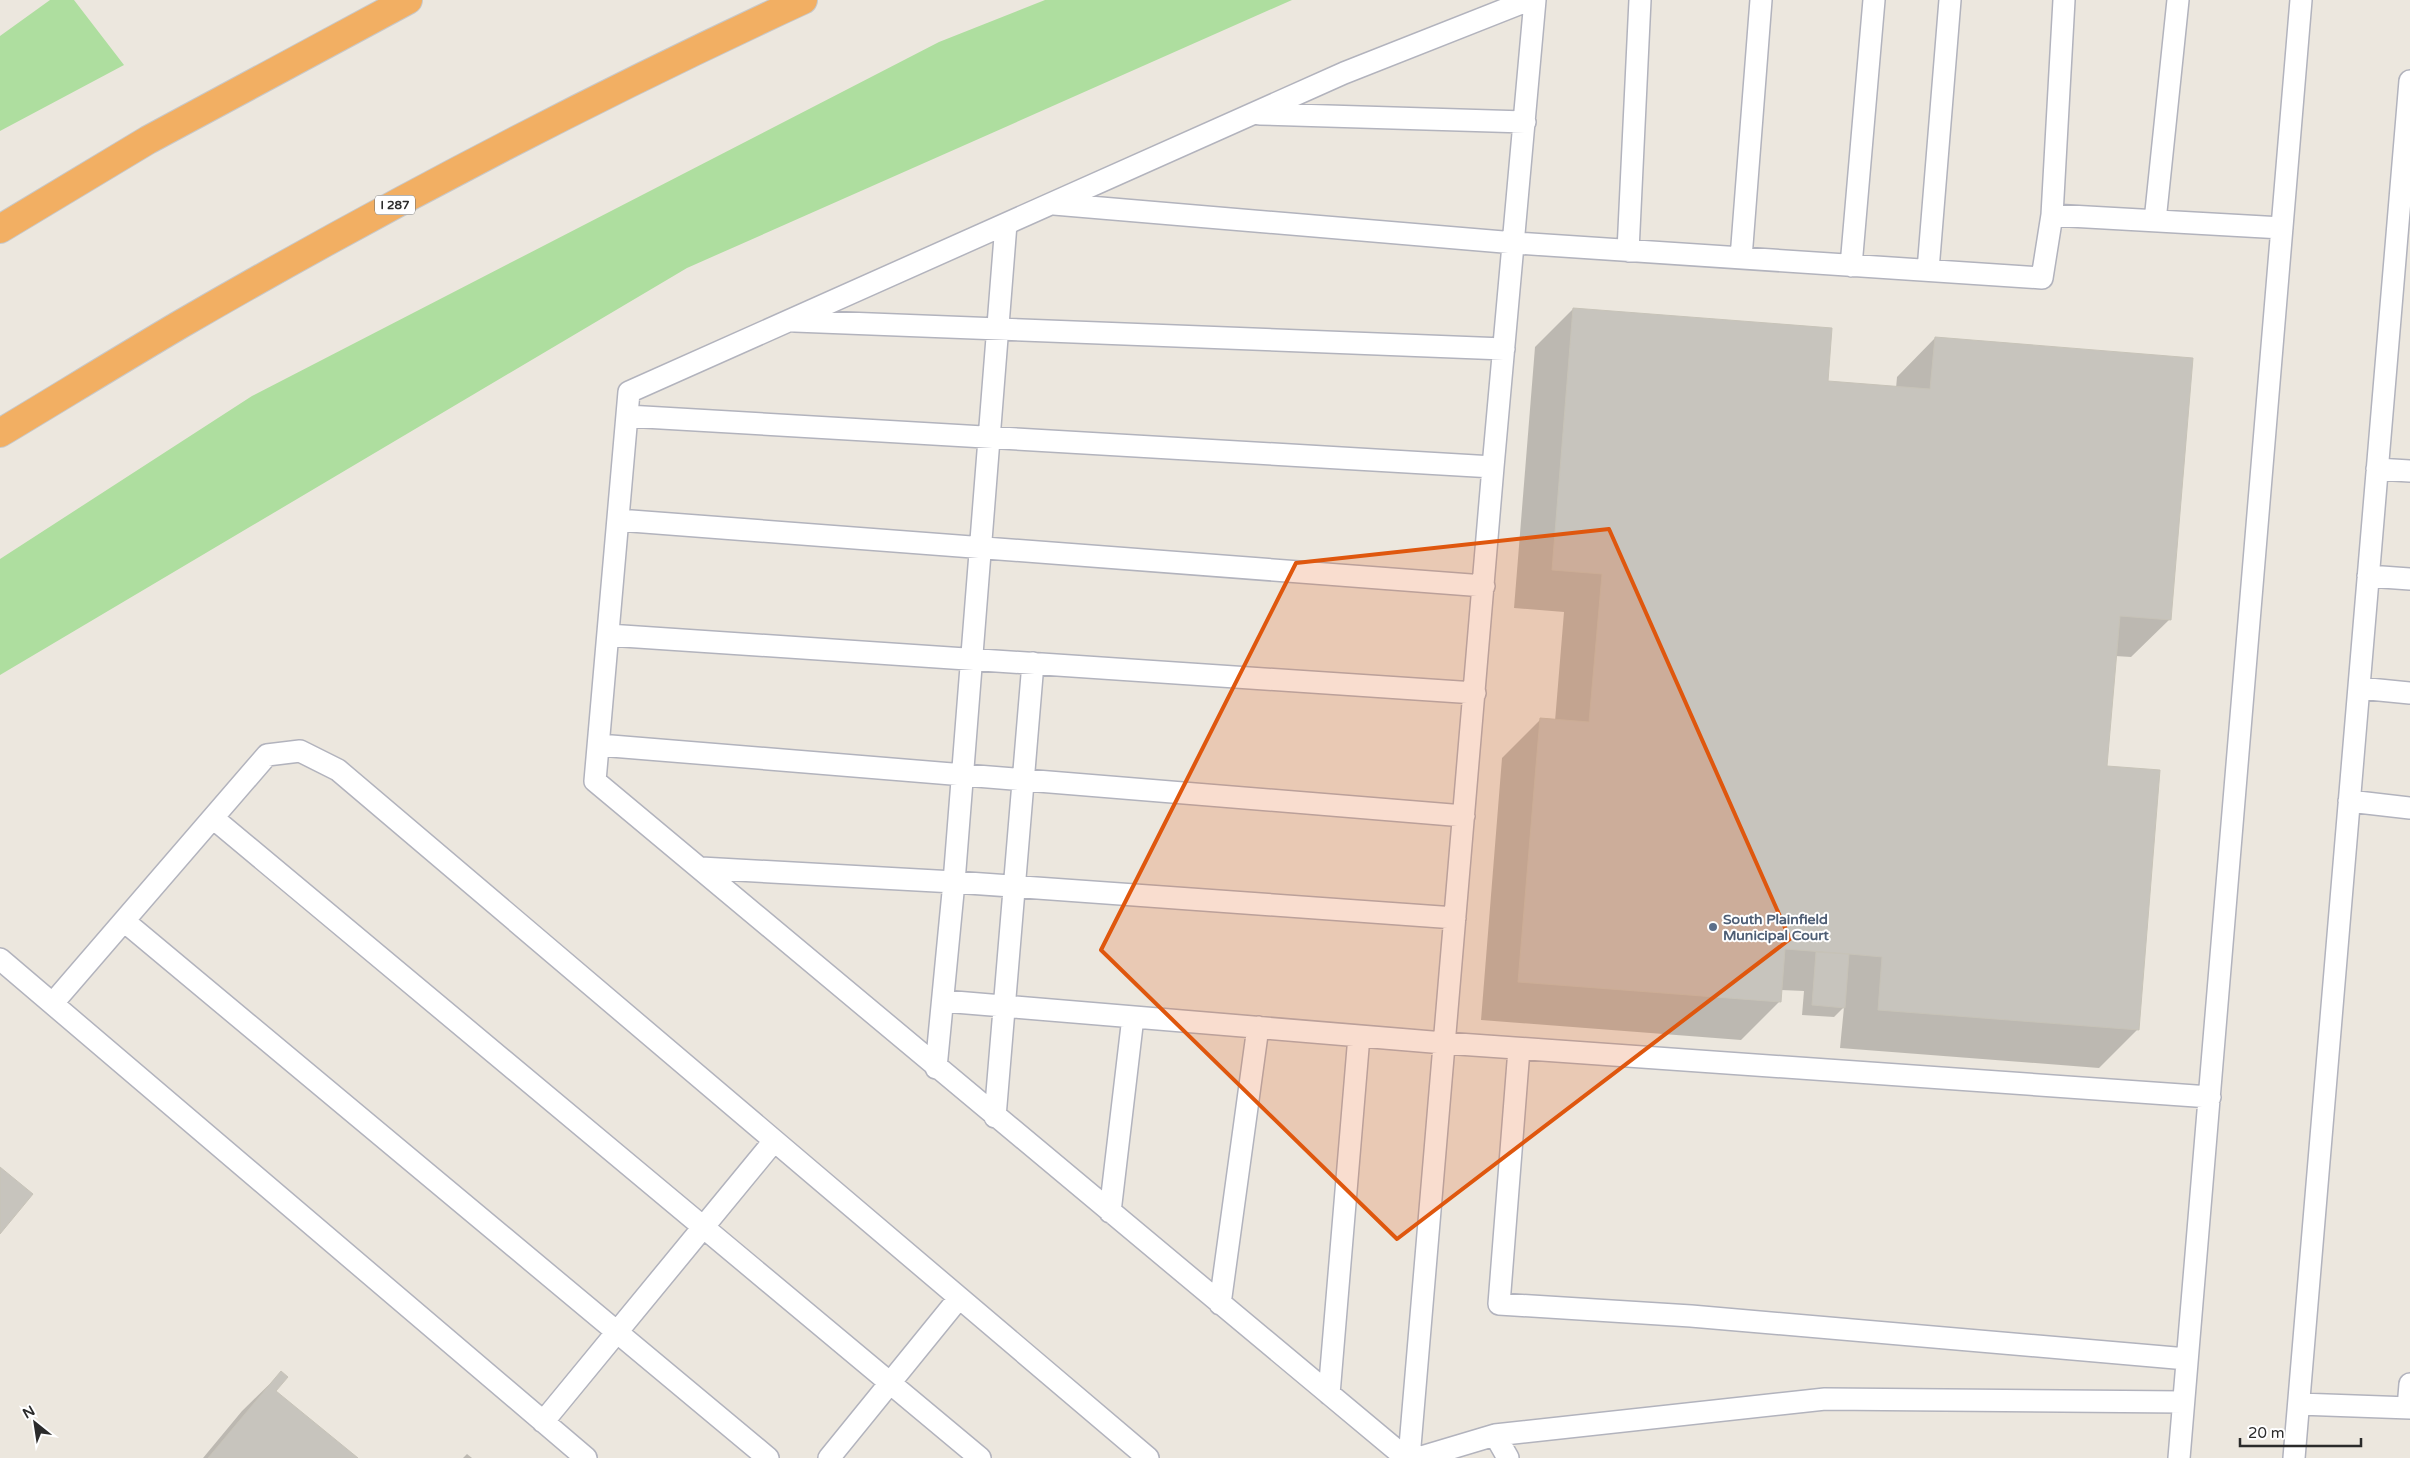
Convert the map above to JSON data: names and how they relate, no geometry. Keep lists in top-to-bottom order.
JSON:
{
  "streets": {
    "highway": ["I 287"]
  },
  "places": ["South Plainfield Municipal Court"],
  "scale_bar": "20 m",
  "north": "top left"
}
